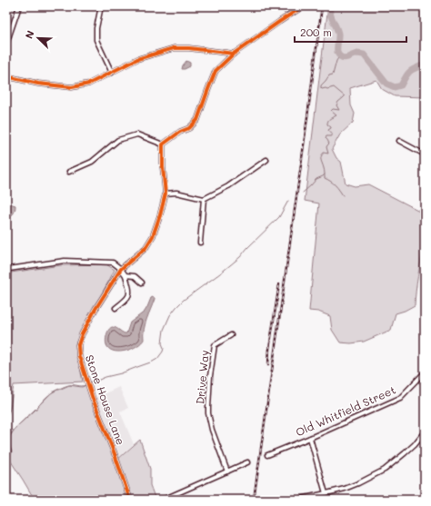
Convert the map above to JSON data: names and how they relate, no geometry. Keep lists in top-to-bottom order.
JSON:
{
  "streets": {
    "street": ["Drive Way", "Stone House Lane", "Old Whitfield Street"]
  },
  "scale_bar": "200 m",
  "north": "top left"
}
